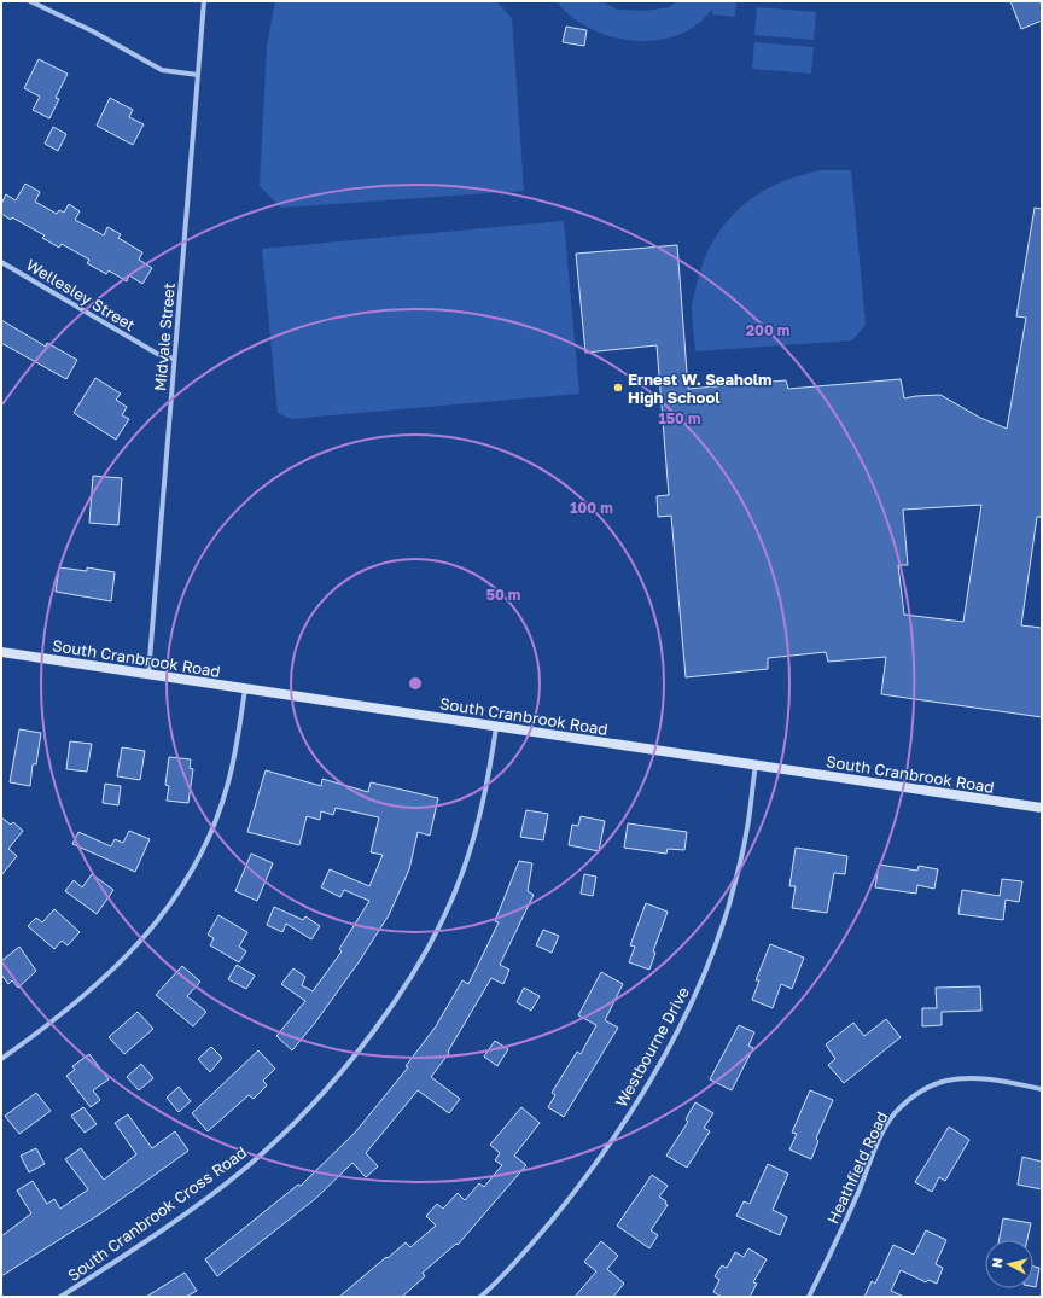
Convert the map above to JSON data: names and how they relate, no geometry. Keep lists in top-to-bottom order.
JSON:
{
  "streets": {
    "street": [
      "Wellesley Street",
      "Midvale Street",
      "South Cranbrook Road",
      "Westbourne Drive",
      "Heathfield Road",
      "South Cranbrook Cross Road"
    ]
  },
  "crossings": [
    ["Wellesley Street", "Midvale Street"],
    ["Midvale Street", "South Cranbrook Road"],
    ["South Cranbrook Road", "Westbourne Drive"],
    ["South Cranbrook Road", "South Cranbrook Cross Road"]
  ],
  "places": ["Ernest W. Seaholm High School"],
  "north": "left",
  "rings": [
    "200 m",
    "150 m",
    "100 m",
    "50 m"
  ]
}
